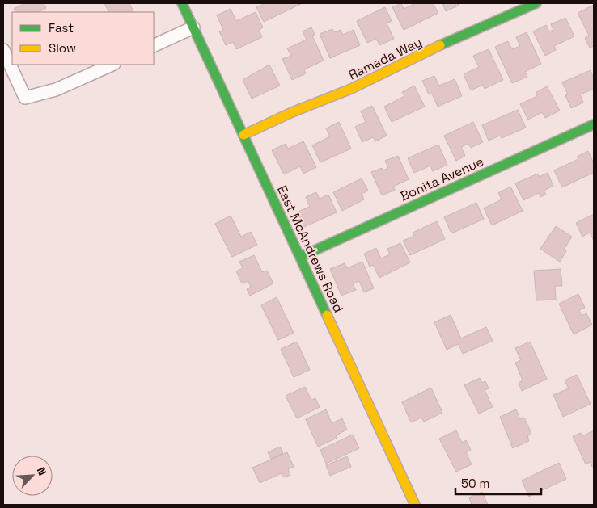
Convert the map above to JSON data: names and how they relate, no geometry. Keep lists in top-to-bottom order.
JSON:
{
  "streets": {
    "street": ["Ramada Way", "Bonita Avenue", "East McAndrews Road"]
  },
  "crossings": [
    ["Ramada Way", "East McAndrews Road"],
    ["Bonita Avenue", "East McAndrews Road"]
  ],
  "legend": ["Fast", "Slow"],
  "scale_bar": "50 m",
  "north": "top right"
}
